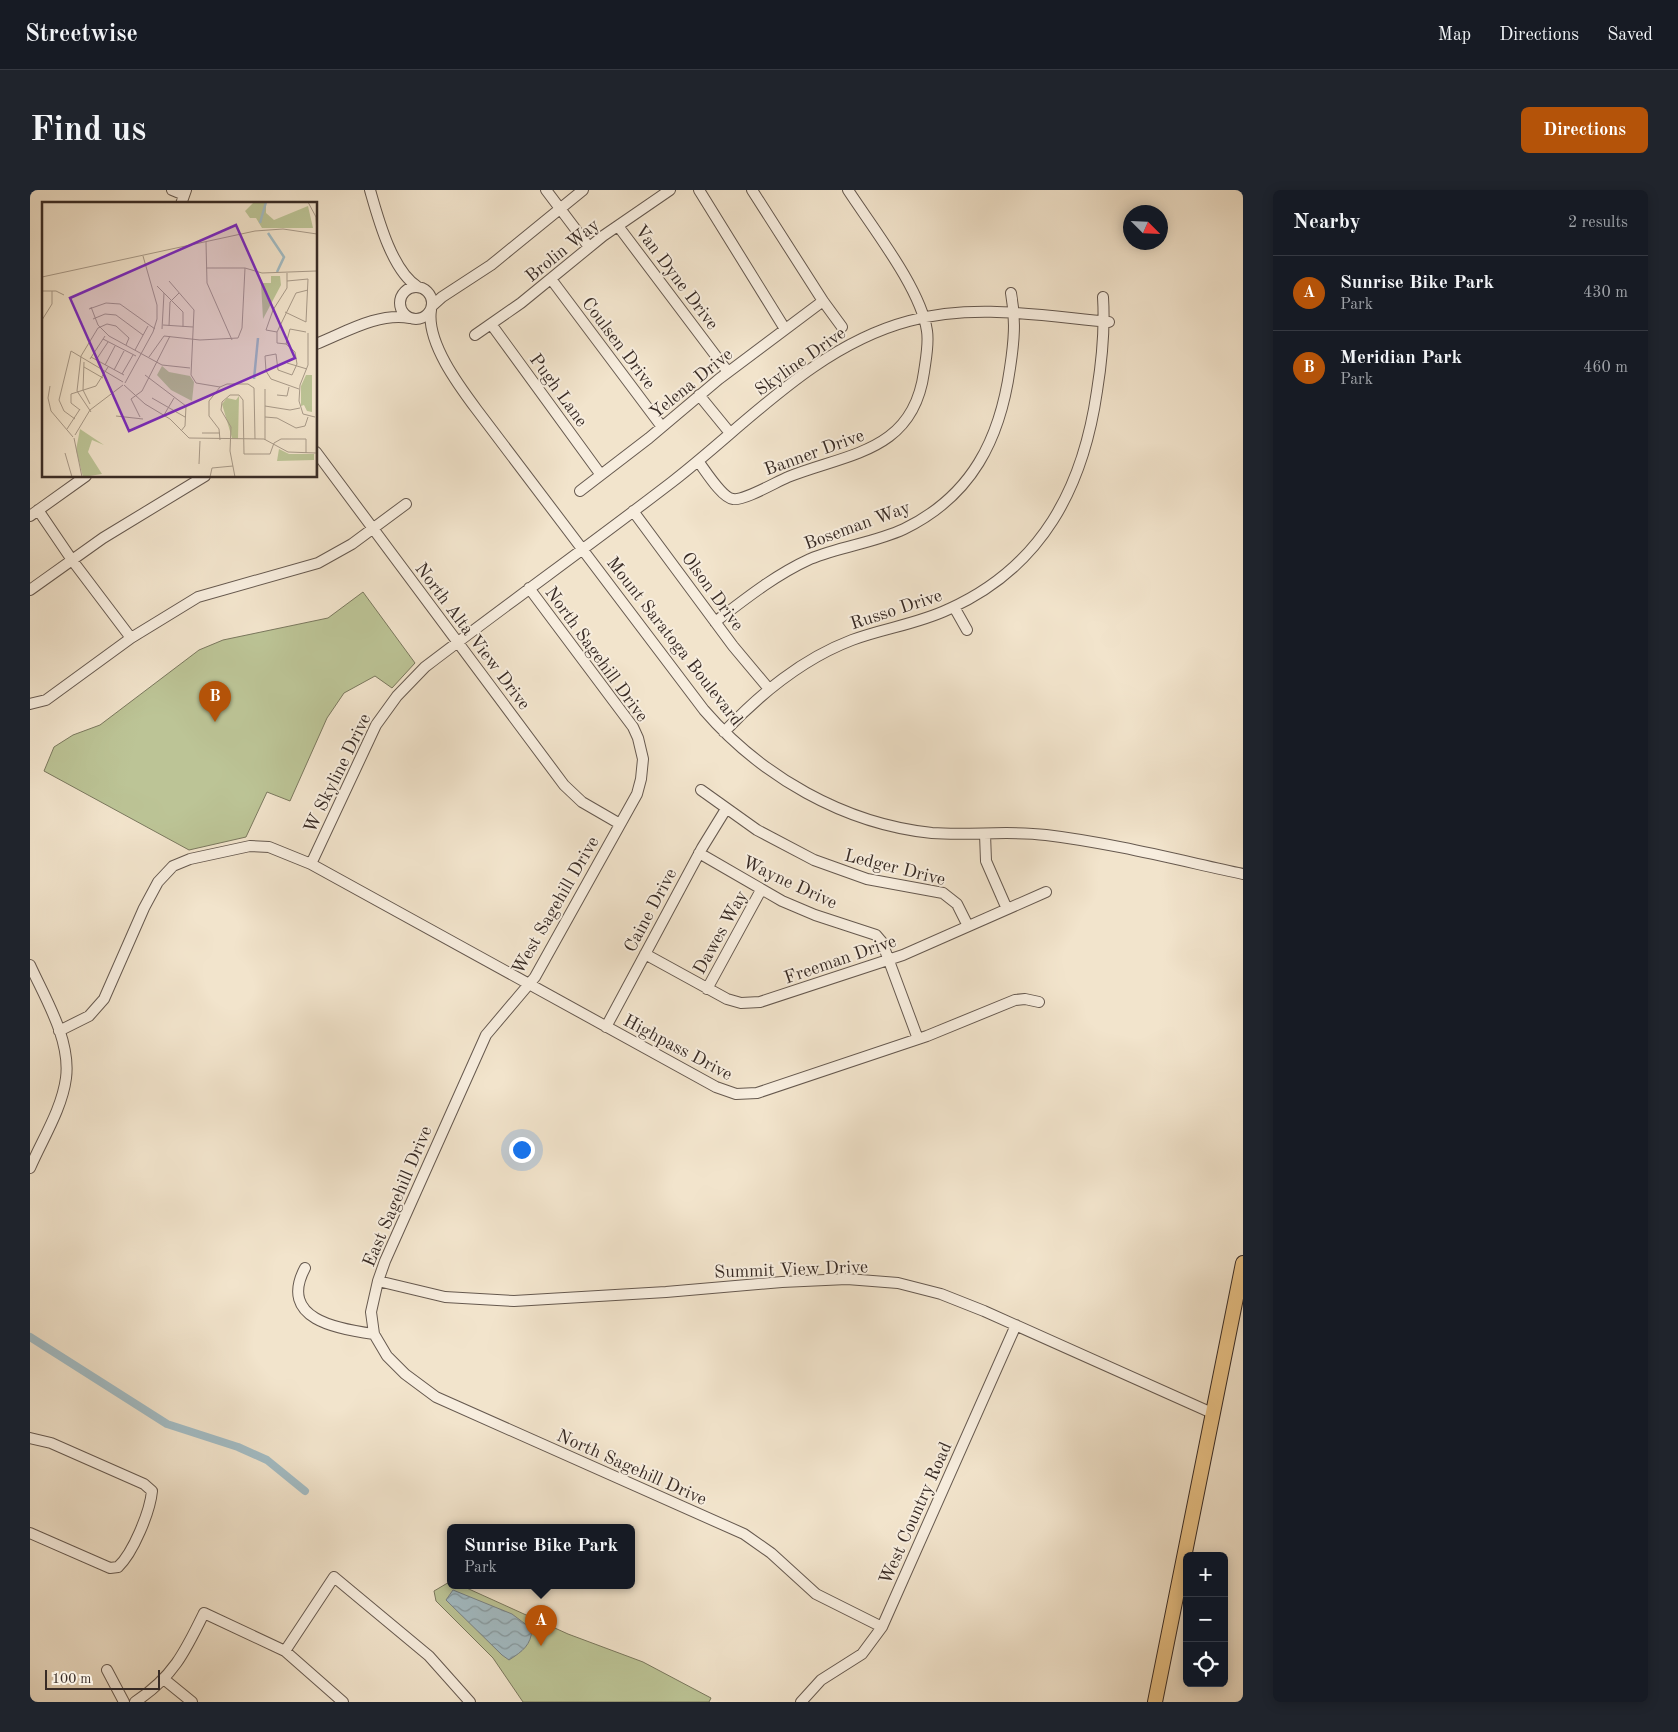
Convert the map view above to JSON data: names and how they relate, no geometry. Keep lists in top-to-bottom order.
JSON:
{
  "streets": {
    "street": [
      "Brolin Way",
      "Van Dyne Drive",
      "Coulsen Drive",
      "Skyline Drive",
      "Yelena Drive",
      "Pugh Lane",
      "Banner Drive",
      "Boseman Way",
      "Olson Drive",
      "Russo Drive",
      "North Alta View Drive",
      "Mount Saratoga Boulevard",
      "North Sagehill Drive",
      "W Skyline Drive",
      "Ledger Drive",
      "Wayne Drive",
      "West Sagehill Drive",
      "Caine Drive",
      "Dawes Way",
      "Freeman Drive",
      "Highpass Drive",
      "East Sagehill Drive",
      "Summit View Drive",
      "West Country Road"
    ]
  },
  "crossings": [
    ["Brolin Way", "Van Dyne Drive"],
    ["Brolin Way", "Coulsen Drive"],
    ["Brolin Way", "Pugh Lane"],
    ["Van Dyne Drive", "Yelena Drive"],
    ["Coulsen Drive", "Yelena Drive"],
    ["Skyline Drive", "Banner Drive"],
    ["Skyline Drive", "Boseman Way"],
    ["Skyline Drive", "Olson Drive"],
    ["Skyline Drive", "Russo Drive"],
    ["Skyline Drive", "Mount Saratoga Boulevard"],
    ["Skyline Drive", "W Skyline Drive"],
    ["Yelena Drive", "Pugh Lane"],
    ["Boseman Way", "Olson Drive"],
    ["Olson Drive", "Russo Drive"],
    ["Russo Drive", "Mount Saratoga Boulevard"],
    ["North Alta View Drive", "North Sagehill Drive"],
    ["North Alta View Drive", "W Skyline Drive"],
    ["North Alta View Drive", "West Sagehill Drive"],
    ["Mount Saratoga Boulevard", "W Skyline Drive"],
    ["North Sagehill Drive", "W Skyline Drive"],
    ["North Sagehill Drive", "West Sagehill Drive"],
    ["North Sagehill Drive", "East Sagehill Drive"],
    ["North Sagehill Drive", "West Country Road"],
    ["W Skyline Drive", "Highpass Drive"],
    ["Ledger Drive", "Caine Drive"],
    ["Ledger Drive", "Freeman Drive"],
    ["Wayne Drive", "Caine Drive"],
    ["Wayne Drive", "Dawes Way"],
    ["Wayne Drive", "Freeman Drive"],
    ["Wayne Drive", "Highpass Drive"],
    ["West Sagehill Drive", "Highpass Drive"],
    ["West Sagehill Drive", "East Sagehill Drive"],
    ["Caine Drive", "Freeman Drive"],
    ["Caine Drive", "Highpass Drive"],
    ["Dawes Way", "Freeman Drive"],
    ["East Sagehill Drive", "Summit View Drive"],
    ["Summit View Drive", "West Country Road"]
  ],
  "scale_bar": "100 m",
  "north": "bottom right",
  "page": {
    "header": "Streetwise",
    "nav": ["Map", "Directions", "Saved"],
    "buttons": "Directions",
    "title": "Find us",
    "heading": ["Nearby", "2 results"],
    "list": [
      {
        "mark": "A",
        "name": "Sunrise Bike Park",
        "note": "Park",
        "value": "430 m"
      },
      {
        "mark": "B",
        "name": "Meridian Park",
        "note": "Park",
        "value": "460 m"
      }
    ],
    "pins": ["B", "A"],
    "popup": ["Sunrise Bike Park", "Park"],
    "map_buttons": ["+", "−"],
    "scale": "100 m"
  }
}
